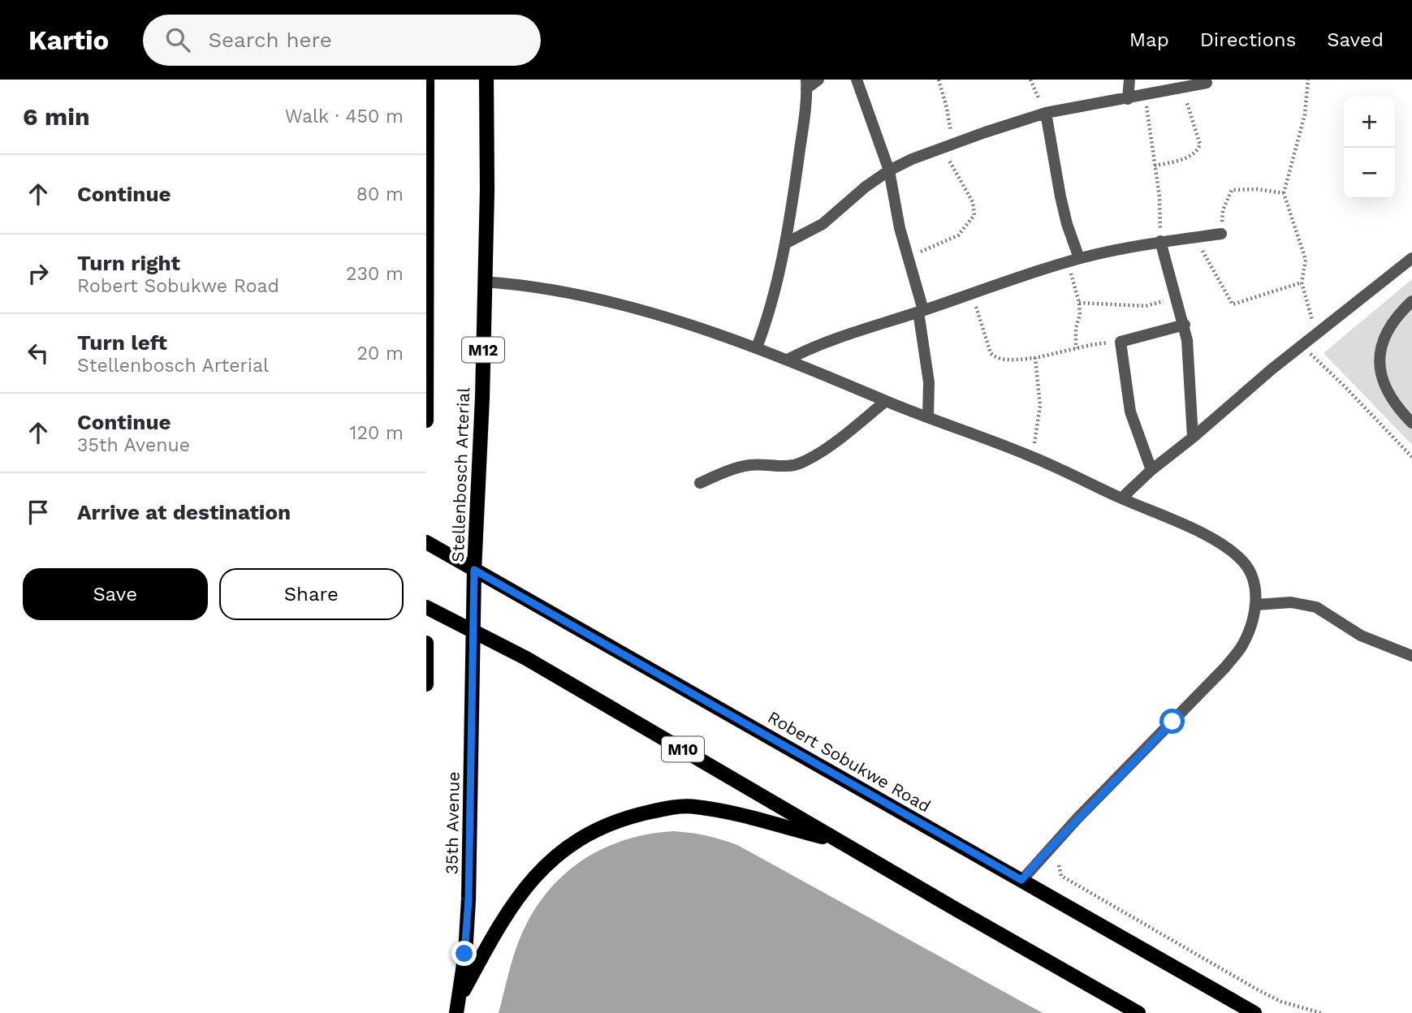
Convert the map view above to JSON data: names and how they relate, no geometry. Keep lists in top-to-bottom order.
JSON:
{
  "streets": {
    "main road": [
      "M12",
      "Stellenbosch Arterial",
      "M10",
      "Robert Sobukwe Road",
      "35th Avenue"
    ]
  },
  "crossings": [
    ["Stellenbosch Arterial", "M10"],
    ["Stellenbosch Arterial", "Robert Sobukwe Road"],
    ["Stellenbosch Arterial", "35th Avenue"],
    ["M10", "35th Avenue"]
  ],
  "page": {
    "header": "Kartio",
    "search": "Search here",
    "nav": ["Map", "Directions", "Saved"],
    "heading": ["6 min", "Walk · 450 m"],
    "map_buttons": ["+", "−"],
    "list": [
      ["Continue", "80 m"],
      ["Turn right", "Robert Sobukwe Road", "230 m"],
      ["Turn left", "Stellenbosch Arterial", "20 m"],
      ["Continue", "35th Avenue", "120 m"],
      "Arrive at destination"
    ],
    "buttons": ["Save", "Share"]
  }
}
